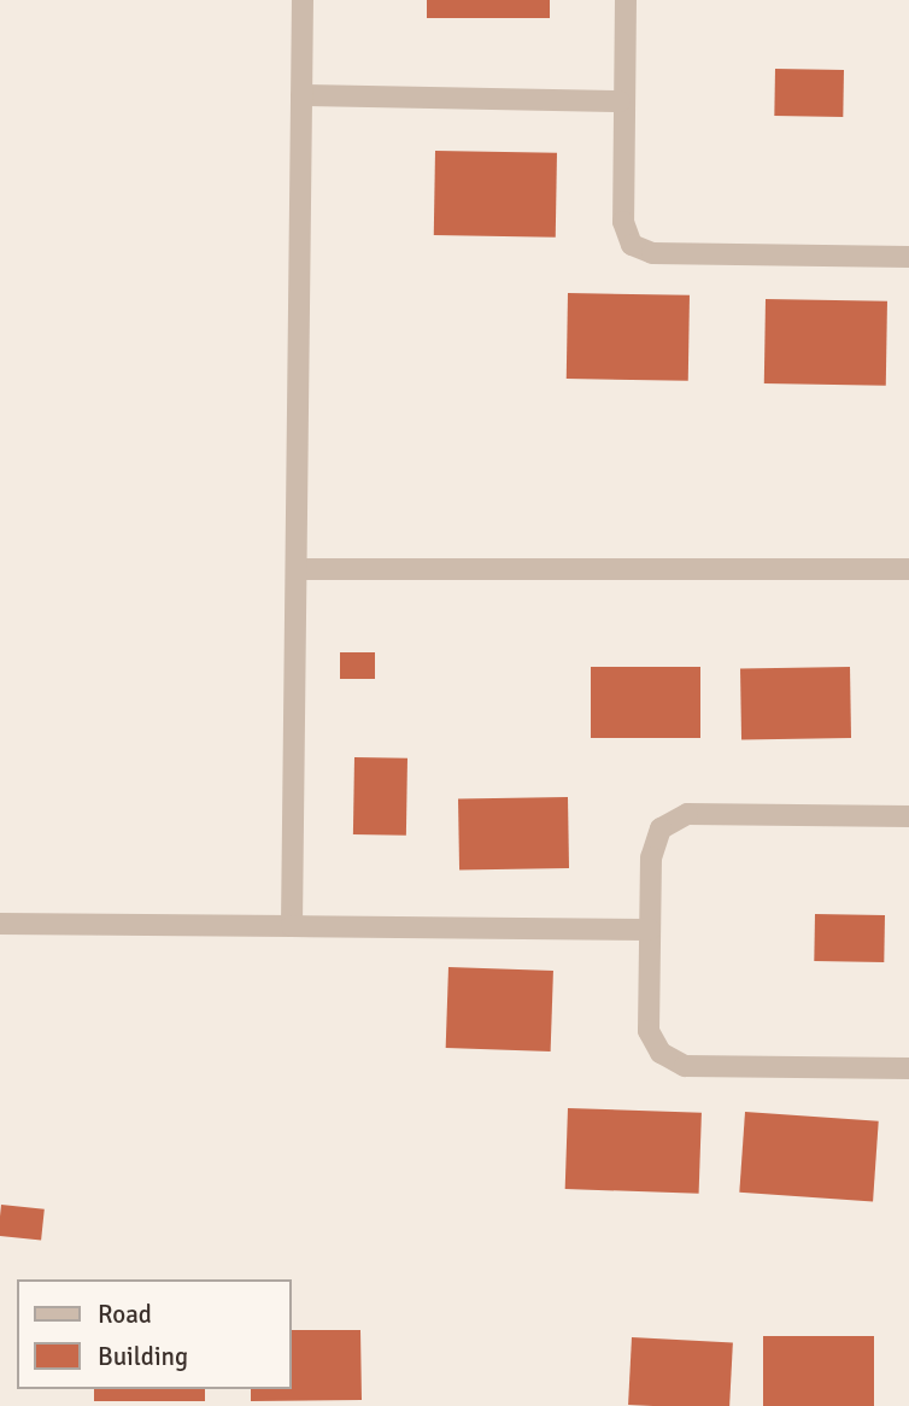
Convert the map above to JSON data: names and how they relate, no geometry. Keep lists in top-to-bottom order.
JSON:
{
  "legend": ["Road", "Building"]
}
